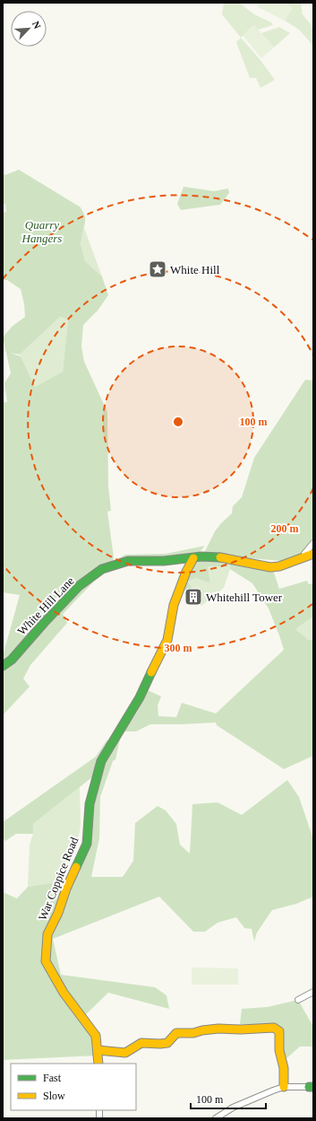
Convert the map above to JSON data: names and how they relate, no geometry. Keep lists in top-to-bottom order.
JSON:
{
  "streets": {
    "street": ["White Hill Lane", "War Coppice Road"]
  },
  "crossings": [
    ["White Hill Lane", "War Coppice Road"]
  ],
  "parks": ["Quarry Hangers"],
  "places": {
    "place": ["White Hill"],
    "building": ["Whitehill Tower"]
  },
  "legend": ["Fast", "Slow"],
  "scale_bar": "100 m",
  "north": "top right",
  "rings": ["100 m", "200 m", "300 m"]
}
